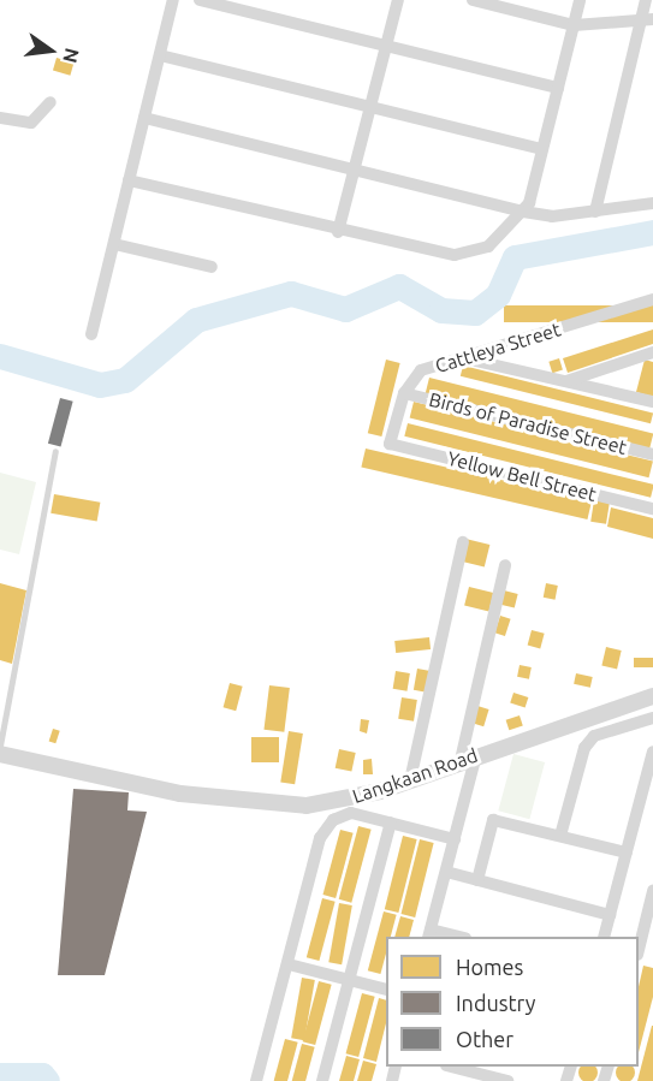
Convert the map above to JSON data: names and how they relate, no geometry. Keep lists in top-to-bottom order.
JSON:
{
  "streets": {
    "street": [
      "Cattleya Street",
      "Birds of Paradise Street",
      "Yellow Bell Street",
      "Langkaan Road"
    ]
  },
  "crossings": [
    ["Cattleya Street", "Birds of Paradise Street"],
    ["Cattleya Street", "Yellow Bell Street"]
  ],
  "legend": ["Homes", "Industry", "Other"],
  "north": "right"
}
